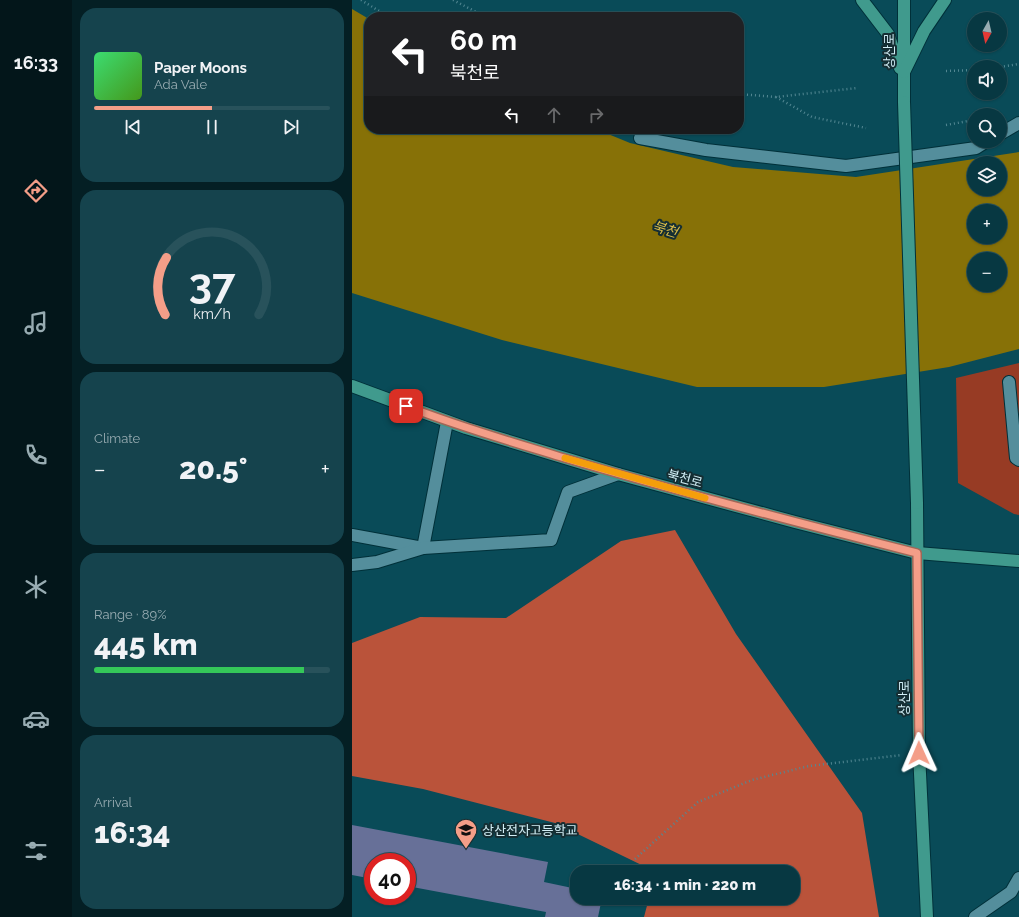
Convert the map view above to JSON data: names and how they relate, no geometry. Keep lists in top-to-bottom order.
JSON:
{
  "streets": {
    "street": ["상산로", "북천로"]
  },
  "crossings": [
    ["상산로", "북천로"]
  ],
  "water": ["북천"],
  "places": {
    "school or university": ["상산전자고등학교"]
  },
  "north": "bottom",
  "page": {
    "tabs": "16:33",
    "map_buttons": ["+", "−"],
    "turn": ["60 m", "북천로"],
    "song": ["Paper Moons", "Ada Vale"],
    "tile": [
      "Climate",
      ["Range · 89%", "445 km"],
      ["Arrival", "16:34"]
    ],
    "heat": ["−", "20.5°", "+"],
    "limit": "40",
    "trip": "16:34 · 1 min · 220 m",
    "gauge": ["37", "km/h"]
  }
}
